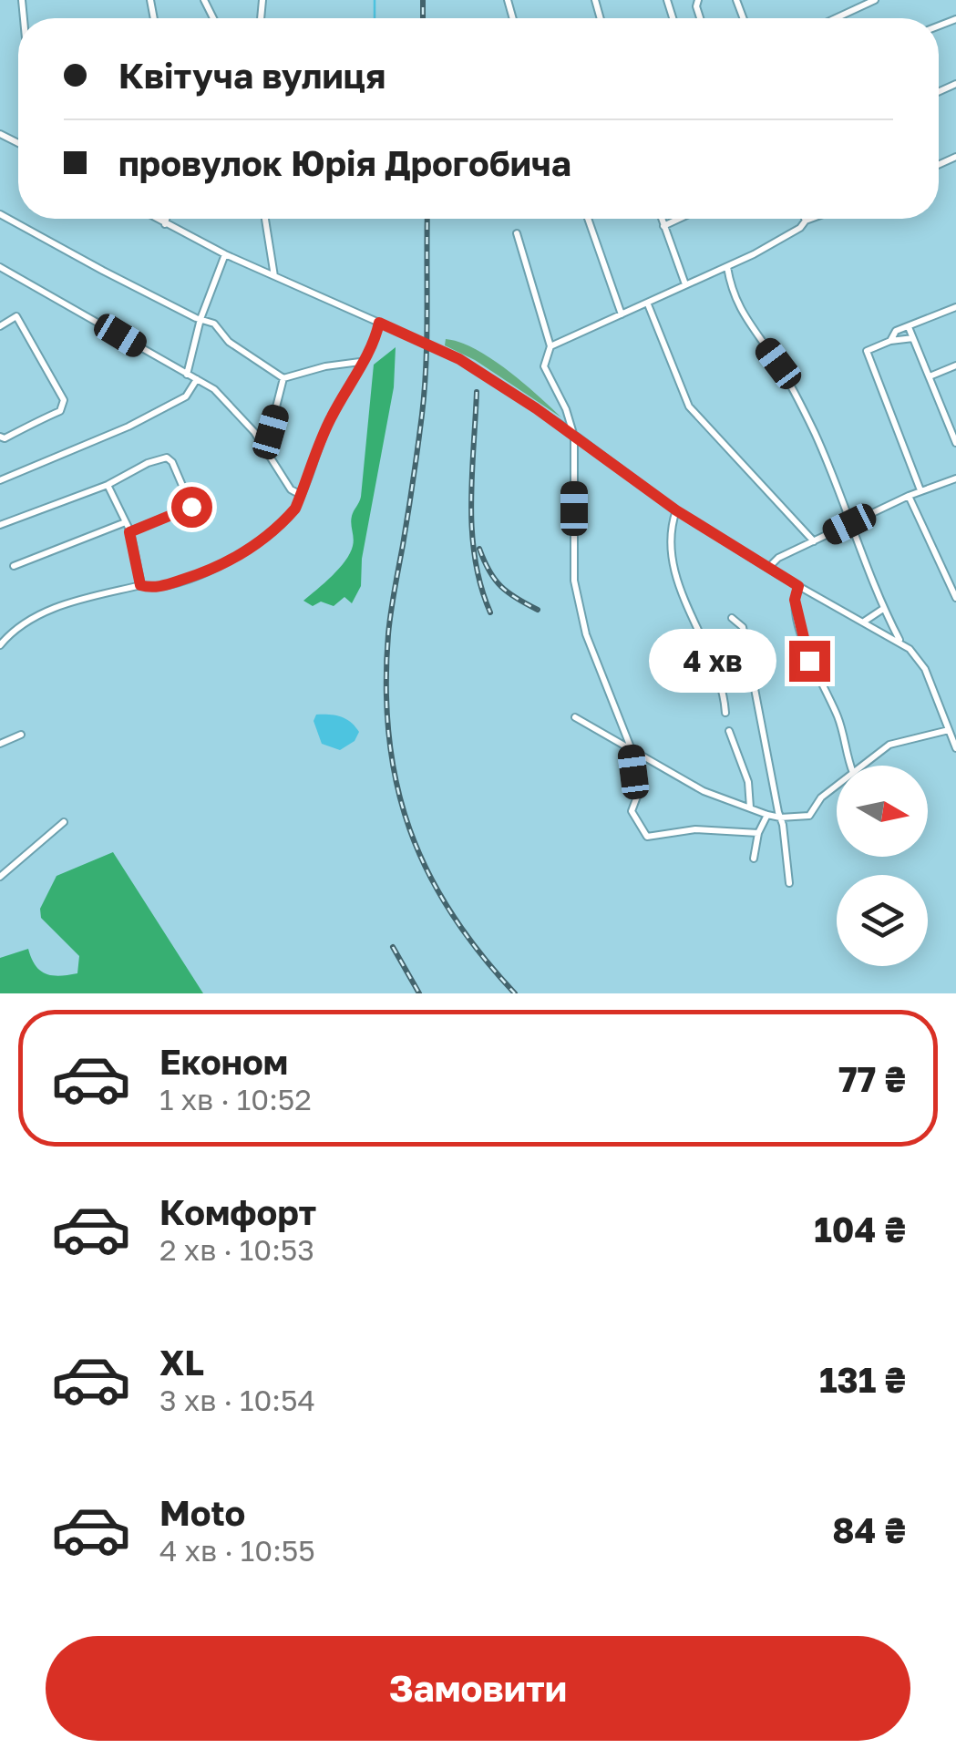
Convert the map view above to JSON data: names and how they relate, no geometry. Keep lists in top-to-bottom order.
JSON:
{
  "north": "right",
  "page": {
    "banner": ["Квітуча вулиця", "провулок Юрія Дрогобича"],
    "bubble": "4 хв",
    "list": [
      {
        "name": "Економ",
        "note": "1 хв · 10:52",
        "value": "77 ₴"
      },
      {
        "name": "Комфорт",
        "note": "2 хв · 10:53",
        "value": "104 ₴"
      },
      {
        "name": "XL",
        "note": "3 хв · 10:54",
        "value": "131 ₴"
      },
      {
        "name": "Moto",
        "note": "4 хв · 10:55",
        "value": "84 ₴"
      }
    ],
    "buttons": "Замовити"
  }
}
